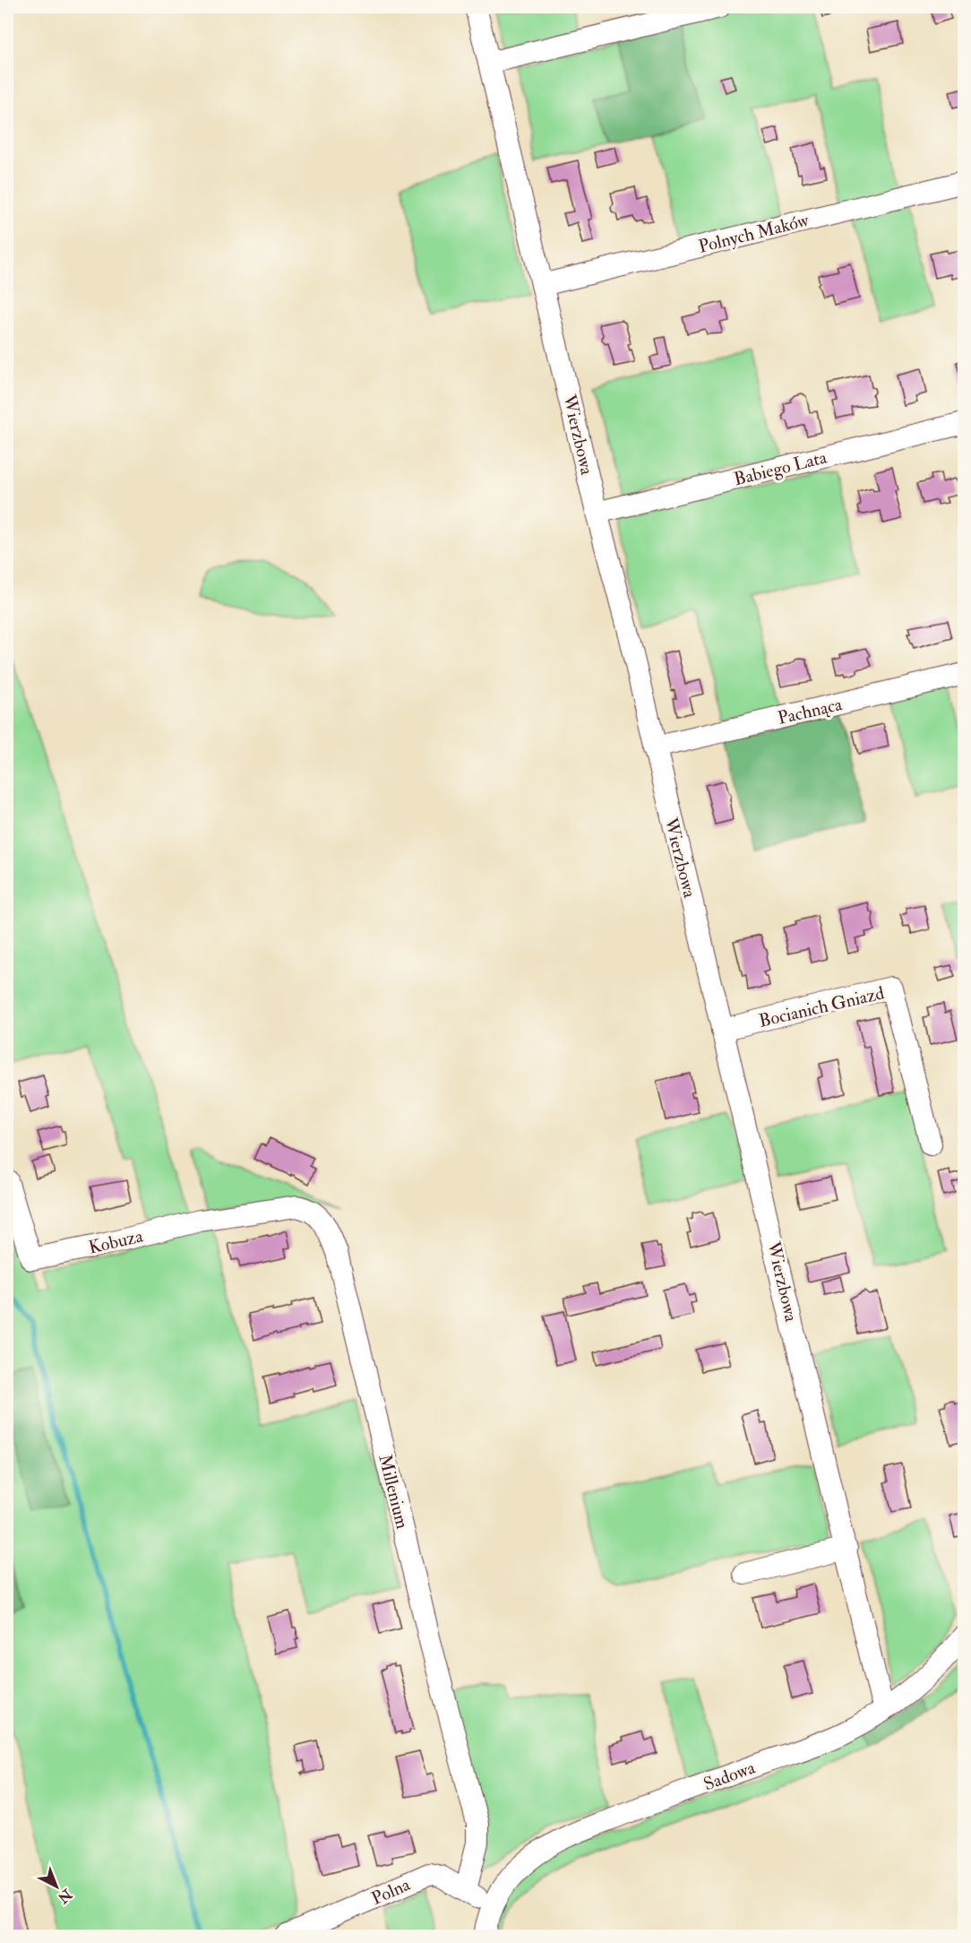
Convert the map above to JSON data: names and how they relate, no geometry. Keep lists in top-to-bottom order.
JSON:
{
  "streets": {
    "street": [
      "Polnych Maków",
      "Wierzbowa",
      "Babiego Lata",
      "Pachnąca",
      "Bocianich Gniazd",
      "Kobuza",
      "Millenium",
      "Sadowa",
      "Polna"
    ]
  },
  "crossings": [
    ["Polnych Maków", "Wierzbowa"],
    ["Wierzbowa", "Babiego Lata"],
    ["Wierzbowa", "Pachnąca"],
    ["Wierzbowa", "Bocianich Gniazd"],
    ["Wierzbowa", "Sadowa"],
    ["Kobuza", "Millenium"],
    ["Millenium", "Polna"],
    ["Sadowa", "Polna"]
  ],
  "north": "bottom right"
}
